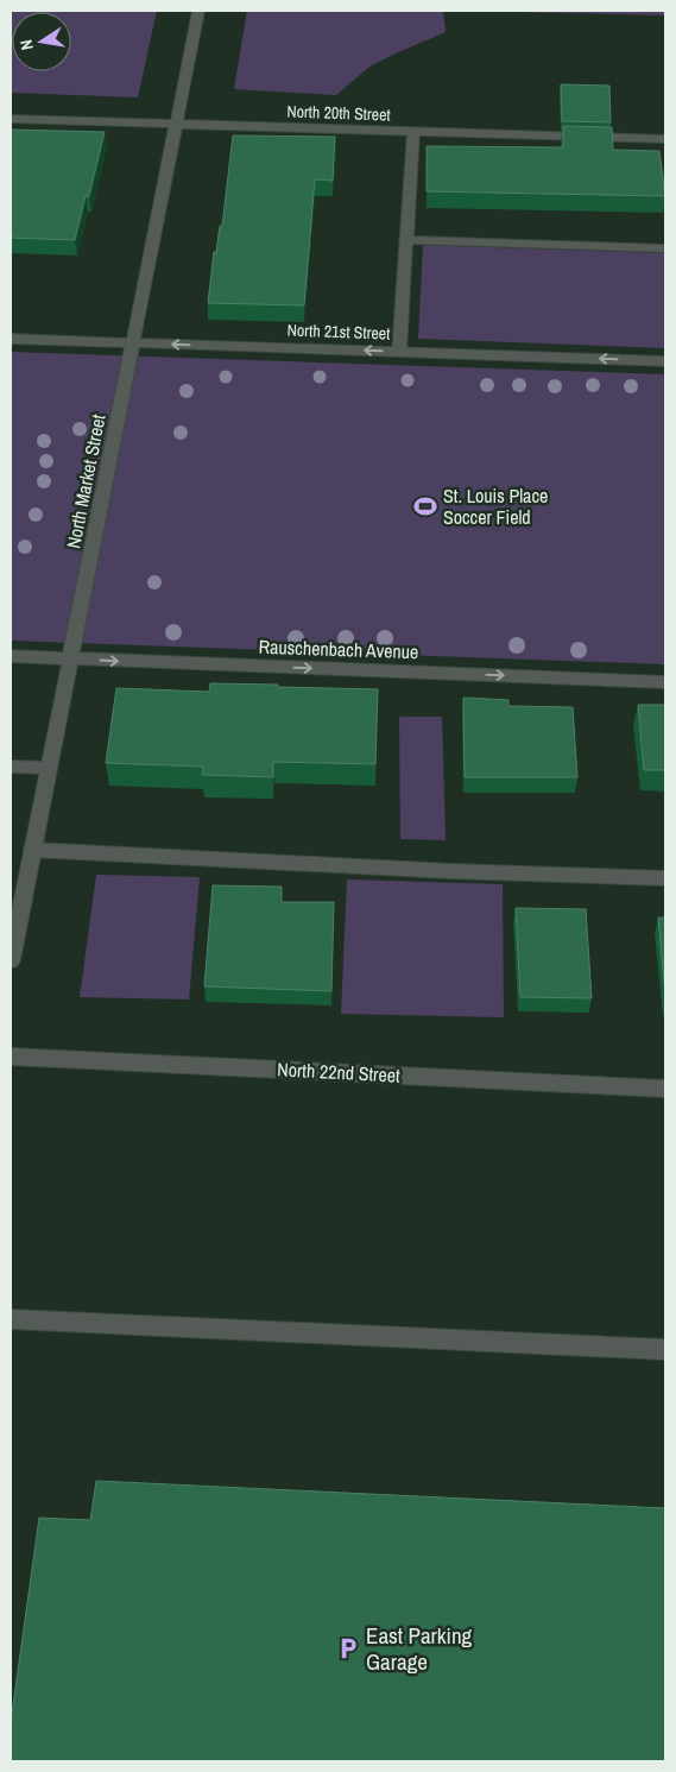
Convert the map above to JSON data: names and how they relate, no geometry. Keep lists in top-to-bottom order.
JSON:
{
  "streets": {
    "street": [
      "North 20th Street",
      "North 21st Street",
      "North Market Street",
      "Rauschenbach Avenue",
      "North 22nd Street"
    ]
  },
  "crossings": [
    ["North 20th Street", "North Market Street"],
    ["North 21st Street", "North Market Street"],
    ["North Market Street", "Rauschenbach Avenue"]
  ],
  "one_way": ["Rauschenbach Avenue"],
  "places": {
    "sports": ["St. Louis Place Soccer Field"],
    "parking": ["East Parking Garage"]
  },
  "north": "left"
}
